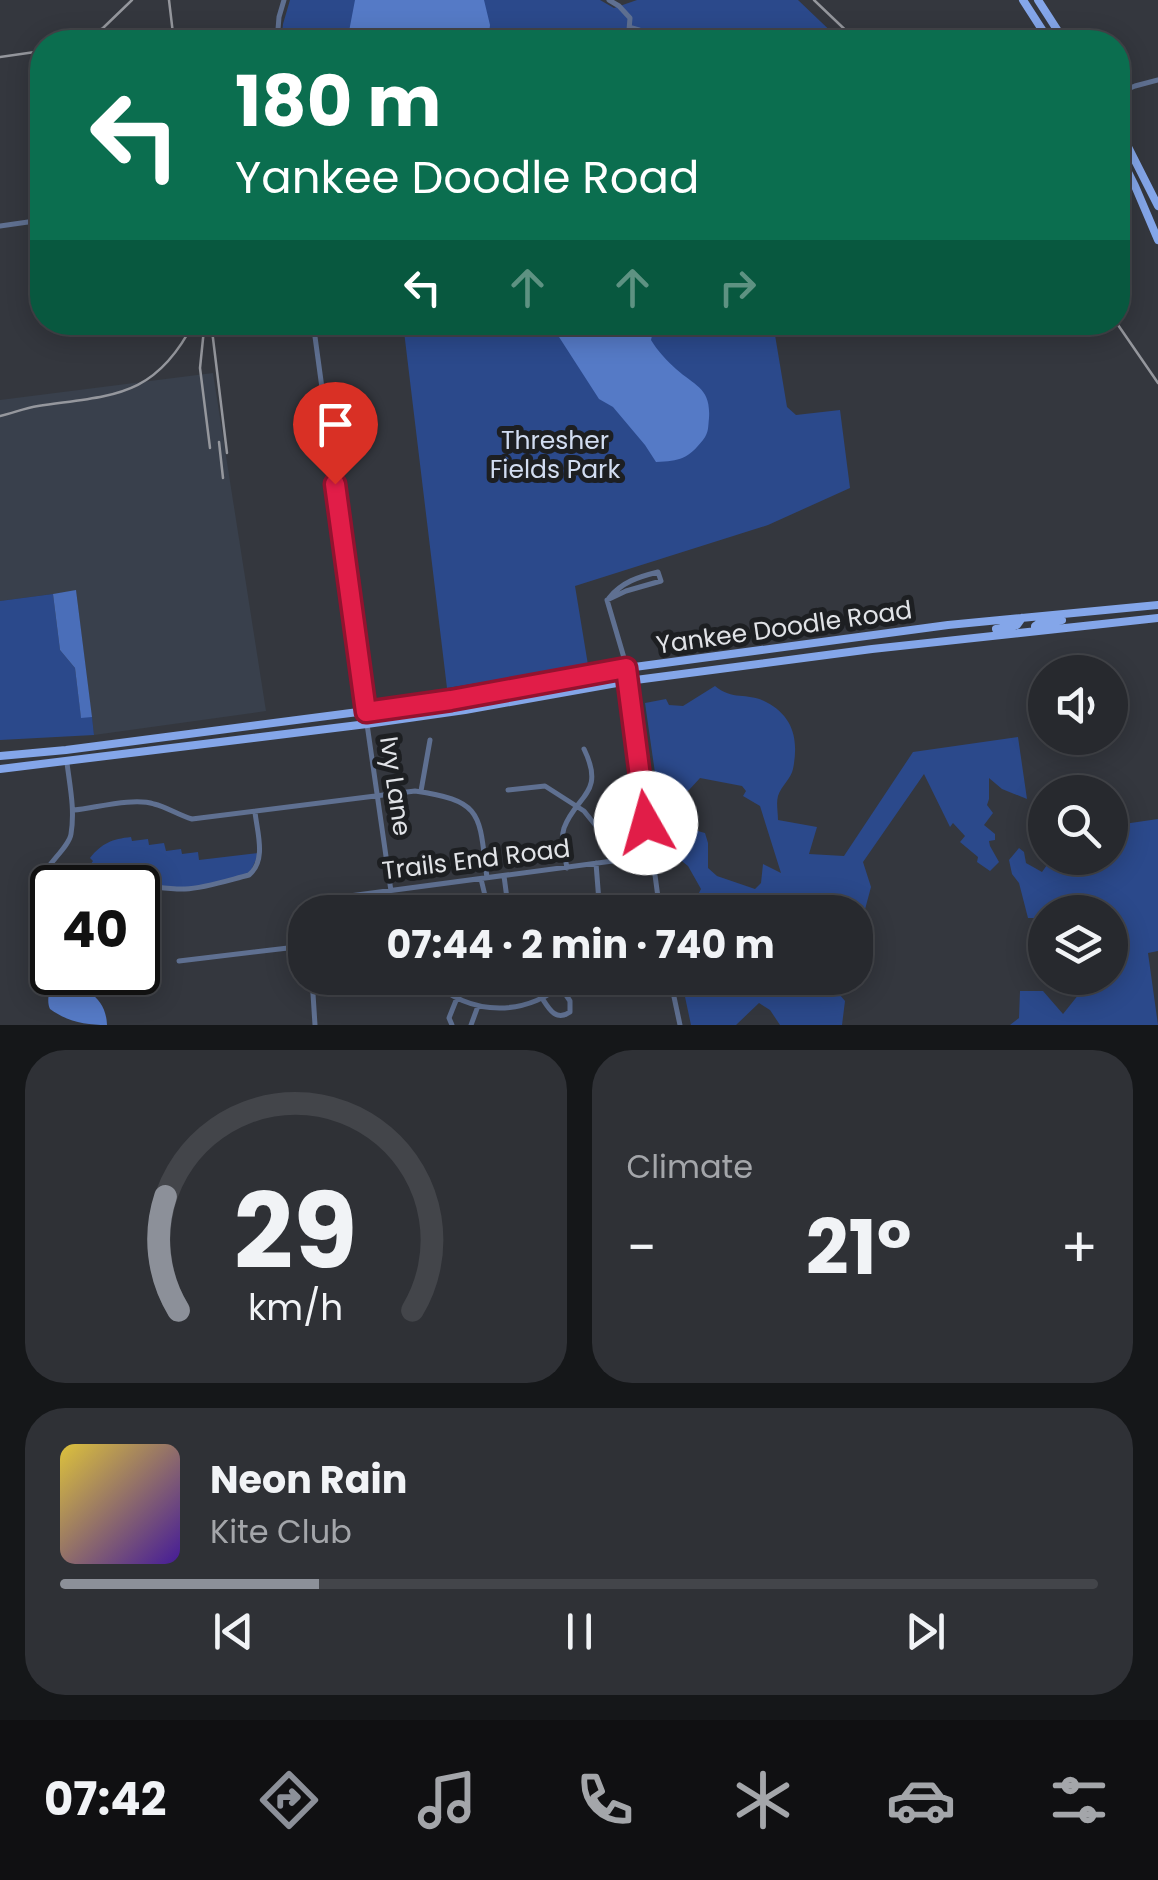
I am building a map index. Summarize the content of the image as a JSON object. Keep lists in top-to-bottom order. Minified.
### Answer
{"streets":{"main road":["Yankee Doodle Road"],"street":["Ivy Lane","Trails End Road"]},"crossings":[["Yankee Doodle Road","Ivy Lane"],["Ivy Lane","Trails End Road"]],"parks":["Thresher Fields Park"],"page":{"turn":["180 m","Yankee Doodle Road"],"limit":"40","trip":"07:44 · 2 min · 740 m","tile":"Climate","heat":["−","21°","+"],"song":["Neon Rain","Kite Club"],"tabs":"07:42","gauge":["29","km/h"]}}
